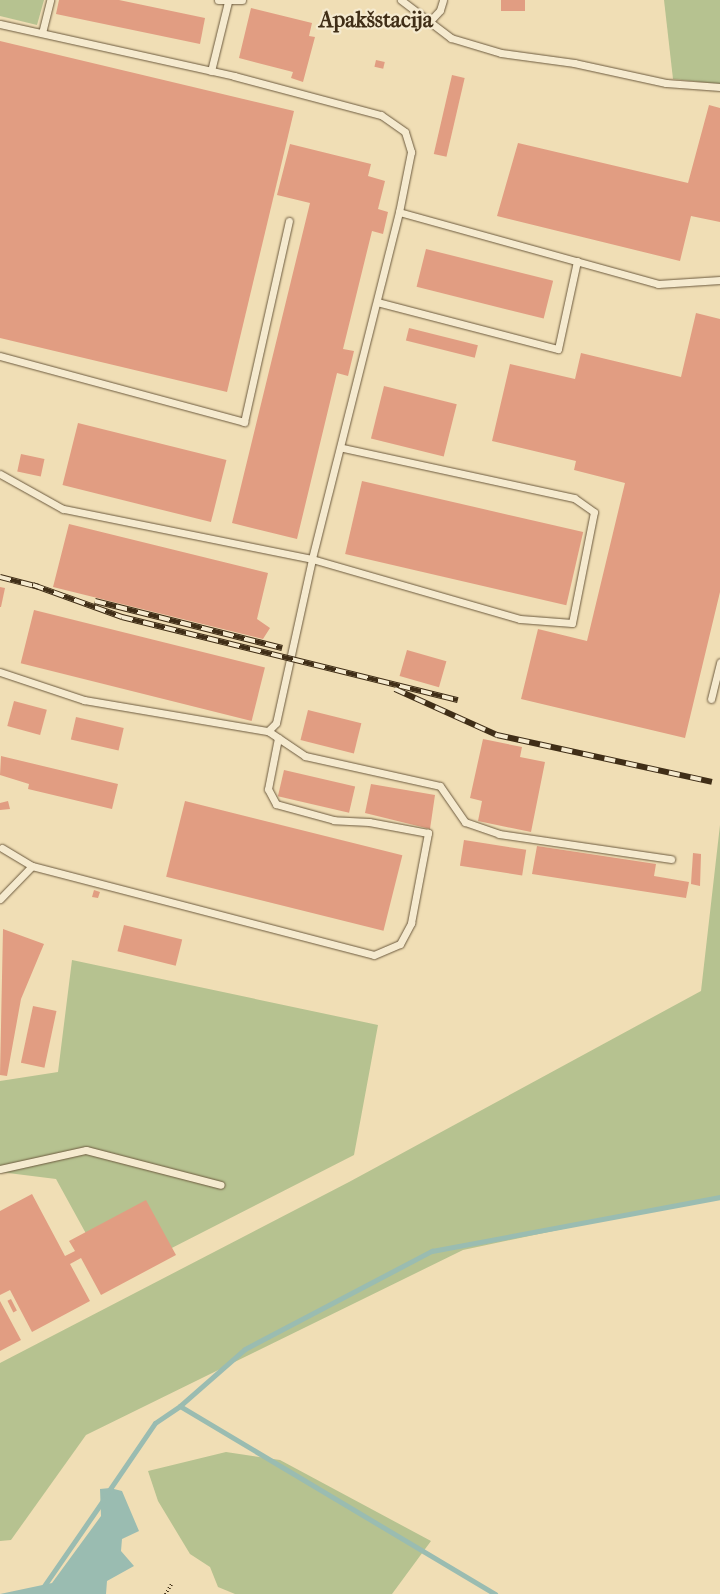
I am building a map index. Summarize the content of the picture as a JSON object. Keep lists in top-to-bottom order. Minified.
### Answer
{"districts":["Apakšstacija"]}
